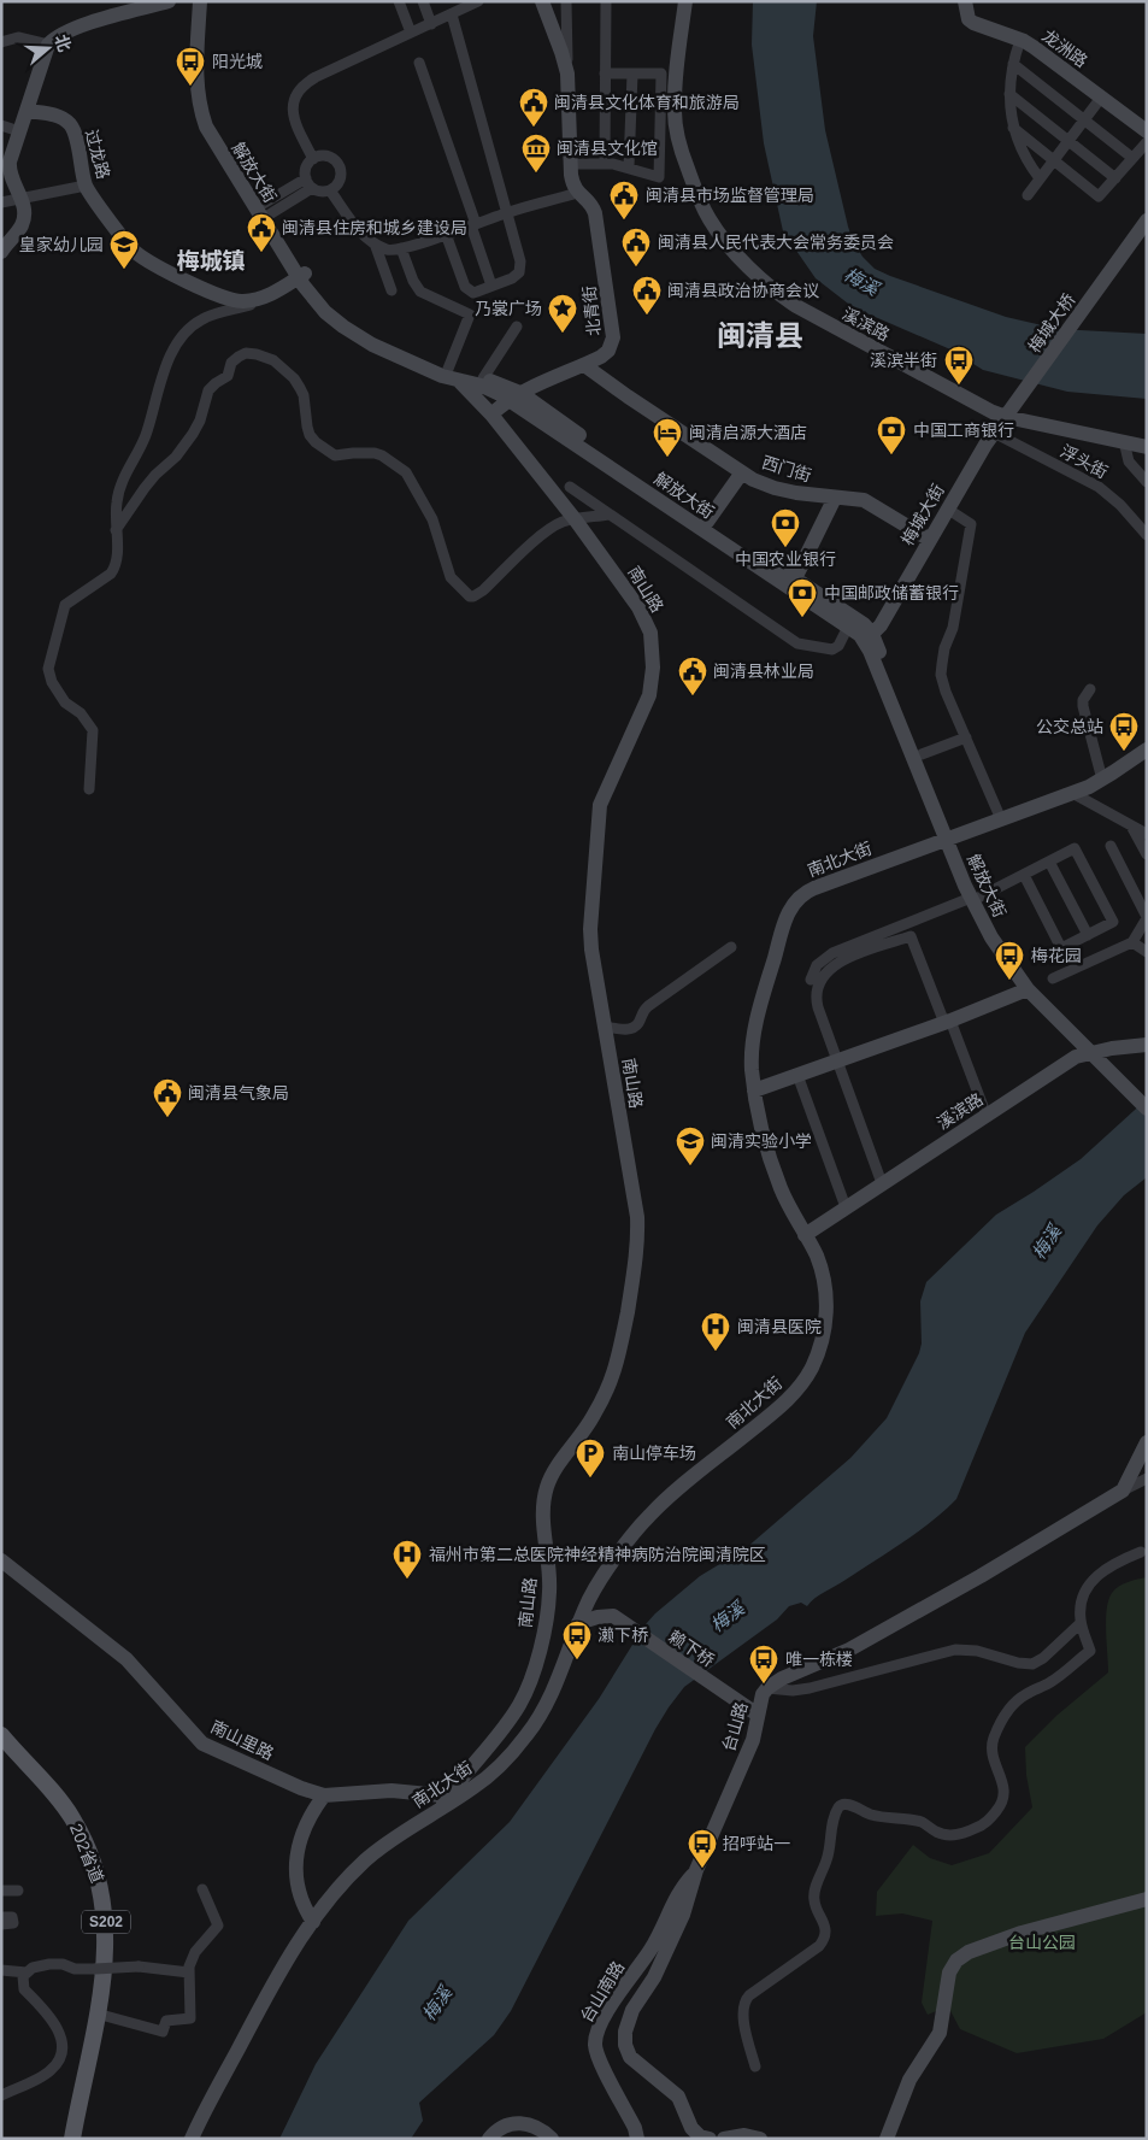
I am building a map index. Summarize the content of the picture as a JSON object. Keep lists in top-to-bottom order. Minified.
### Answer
{"streets":{"main road":["202省道","S202"],"street":["龙洲路","过龙路","解放大街","北青街","梅城大桥","溪滨路","浮头街","西门街","梅城大街","南山路","南北大街","赖下桥","台山路","南山里路","台山南路"]},"crossings":[["过龙路","解放大街"],["解放大街","北青街"],["解放大街","溪滨路"],["解放大街","梅城大街"],["解放大街","南山路"],["解放大街","南北大街"],["北青街","西门街"],["北青街","南山路"],["梅城大桥","溪滨路"],["梅城大桥","梅城大街"],["溪滨路","梅城大街"],["溪滨路","南北大街"],["浮头街","梅城大街"],["西门街","梅城大街"],["南山路","南北大街"],["南山路","南山里路"],["南北大街","南山里路"],["赖下桥","台山路"],["台山路","台山南路"]],"districts":["梅城镇","闽清县"],"water":["梅溪"],"parks":["台山公园"],"places":{"bus stop":["阳光城","溪滨半街","公交总站","梅花园","濑下桥","唯一栋楼","招呼站一"],"public building":["闽清县文化体育和旅游局","闽清县市场监督管理局","闽清县住房和城乡建设局","闽清县人民代表大会常务委员会","闽清县政治协商会议","闽清县林业局","闽清县气象局"],"museum":["闽清县文化馆"],"school or university":["皇家幼儿园","闽清实验小学"],"place":["乃裳广场"],"bank":["中国工商银行","中国农业银行","中国邮政储蓄银行"],"hotel":["闽清启源大酒店"],"hospital":["闽清县医院","福州市第二总医院神经精神病防治院闽清院区"],"parking":["南山停车场"]},"north":"right"}
